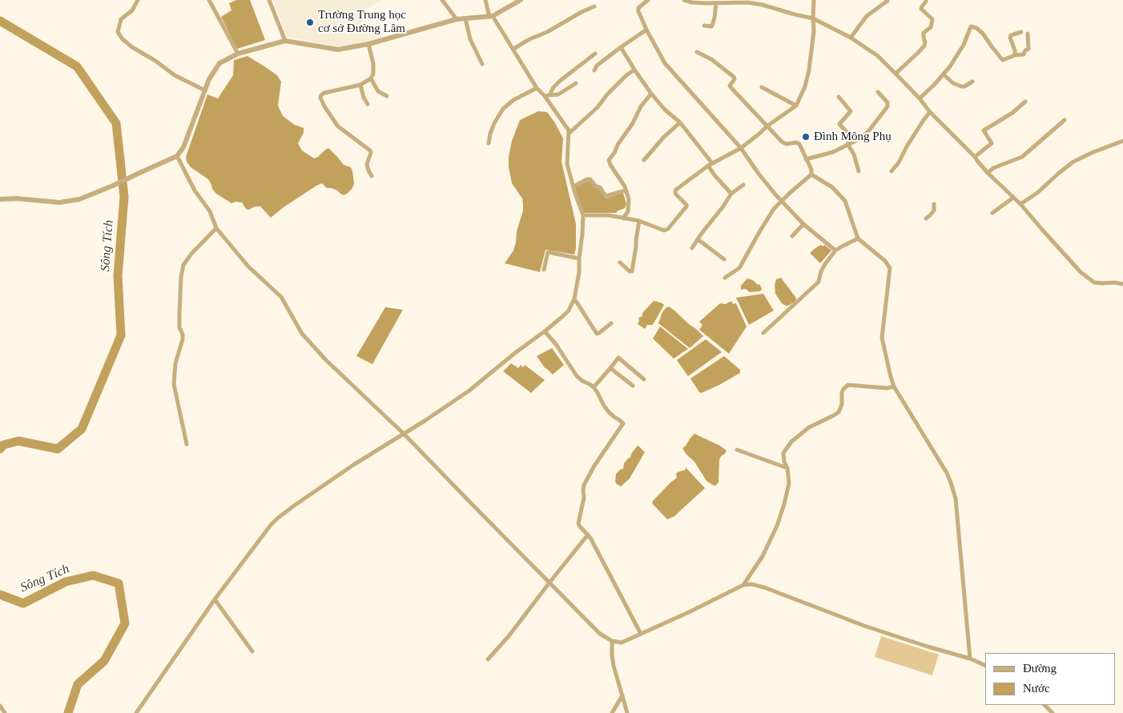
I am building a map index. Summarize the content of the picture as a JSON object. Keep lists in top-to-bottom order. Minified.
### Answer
{"water":["Sông Tích"],"places":["Trường Trung học cơ sở Đường Lâm","Đình Mông Phụ"],"legend":["Đường","Nước"]}
